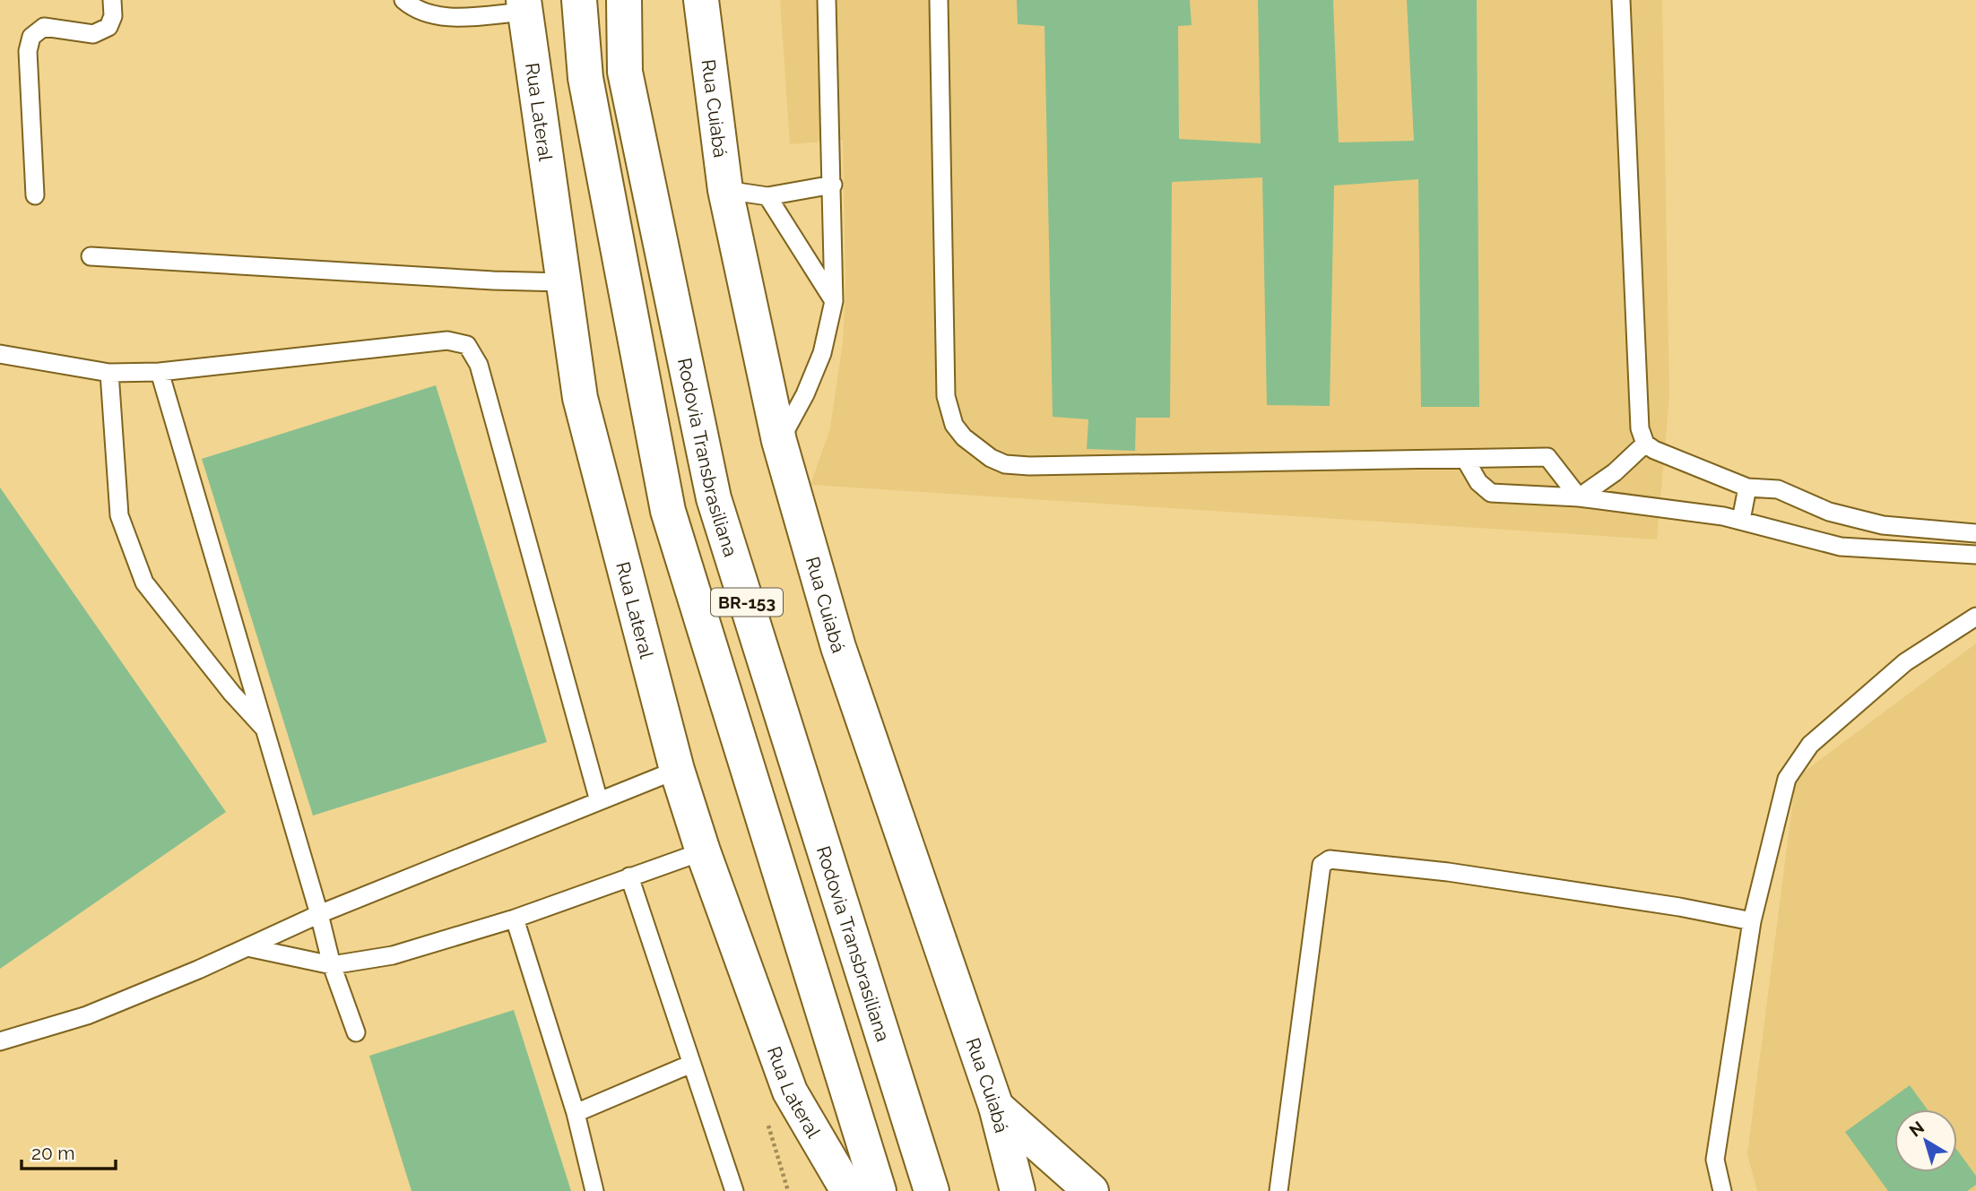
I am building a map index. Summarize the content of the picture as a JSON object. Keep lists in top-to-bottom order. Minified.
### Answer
{"streets":{"main road":["Rua Cuiabá","Rua Lateral","Rodovia Transbrasiliana","BR-153"]},"scale_bar":"20 m","north":"top left"}
